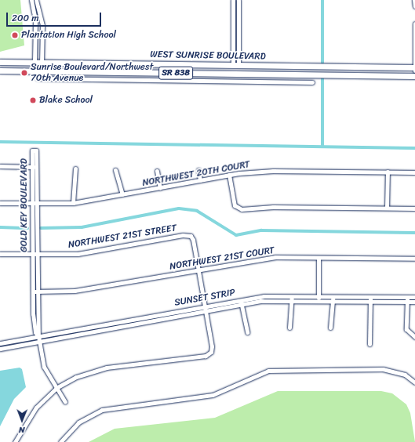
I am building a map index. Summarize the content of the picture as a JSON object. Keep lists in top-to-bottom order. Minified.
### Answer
{"streets":{"highway":["WEST SUNRISE BOULEVARD","SR 838"],"street":["NORTHWEST 20TH COURT","GOLD KEY BOULEVARD","NORTHWEST 21ST STREET","NORTHWEST 21ST COURT","SUNSET STRIP"]},"crossings":[["NORTHWEST 20TH COURT","GOLD KEY BOULEVARD"],["GOLD KEY BOULEVARD","NORTHWEST 21ST STREET"],["GOLD KEY BOULEVARD","NORTHWEST 21ST COURT"],["GOLD KEY BOULEVARD","SUNSET STRIP"],["NORTHWEST 21ST STREET","NORTHWEST 21ST COURT"]],"places":["Plantation High School","Sunrise Boulevard/Northwest 70th Avenue","Blake School"],"scale_bar":"200 m","north":"bottom"}
